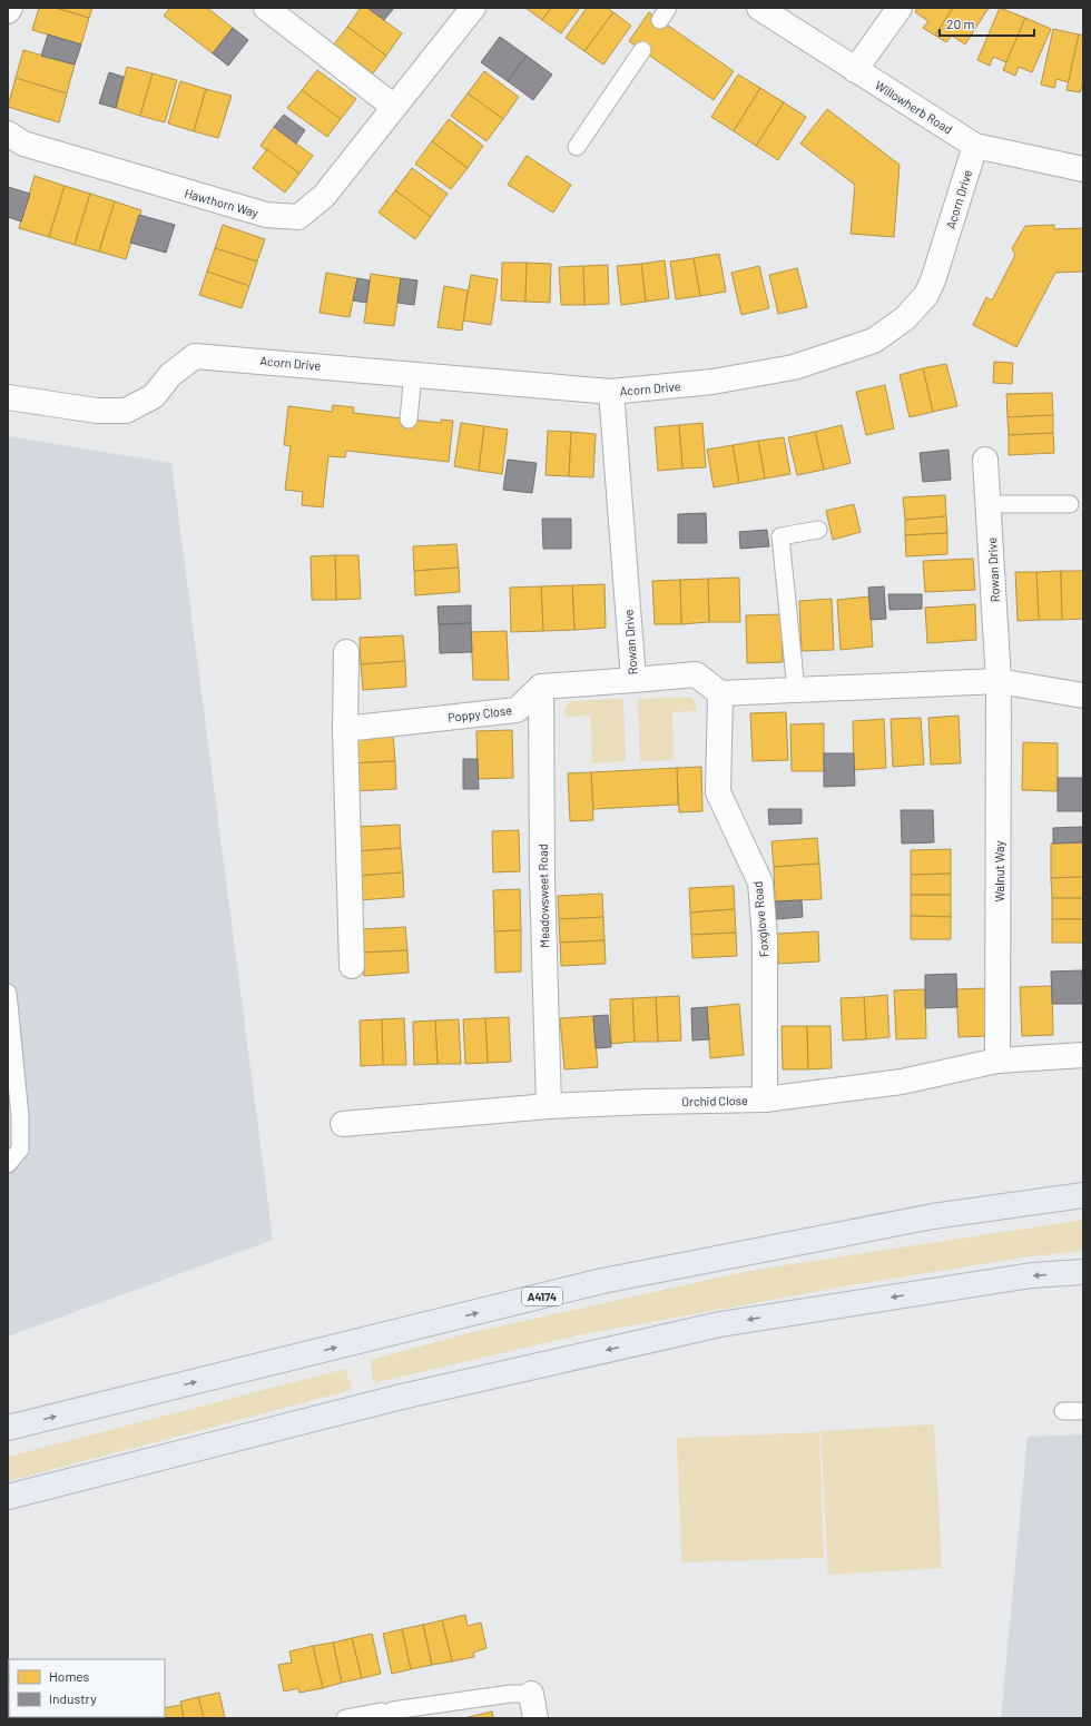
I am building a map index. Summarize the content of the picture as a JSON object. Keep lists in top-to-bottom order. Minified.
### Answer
{"streets":{"highway":["A4174"],"street":["Willowherb Road","Acorn Drive","Hawthorn Way","Rowan Drive","Poppy Close","Walnut Way","Meadowsweet Road","Foxglove Road","Orchid Close"]},"crossings":[["Willowherb Road","Acorn Drive"],["Acorn Drive","Rowan Drive"],["Rowan Drive","Walnut Way"],["Rowan Drive","Foxglove Road"],["Poppy Close","Meadowsweet Road"],["Walnut Way","Orchid Close"],["Meadowsweet Road","Orchid Close"],["Foxglove Road","Orchid Close"]],"legend":["Homes","Industry"],"scale_bar":"20 m"}
